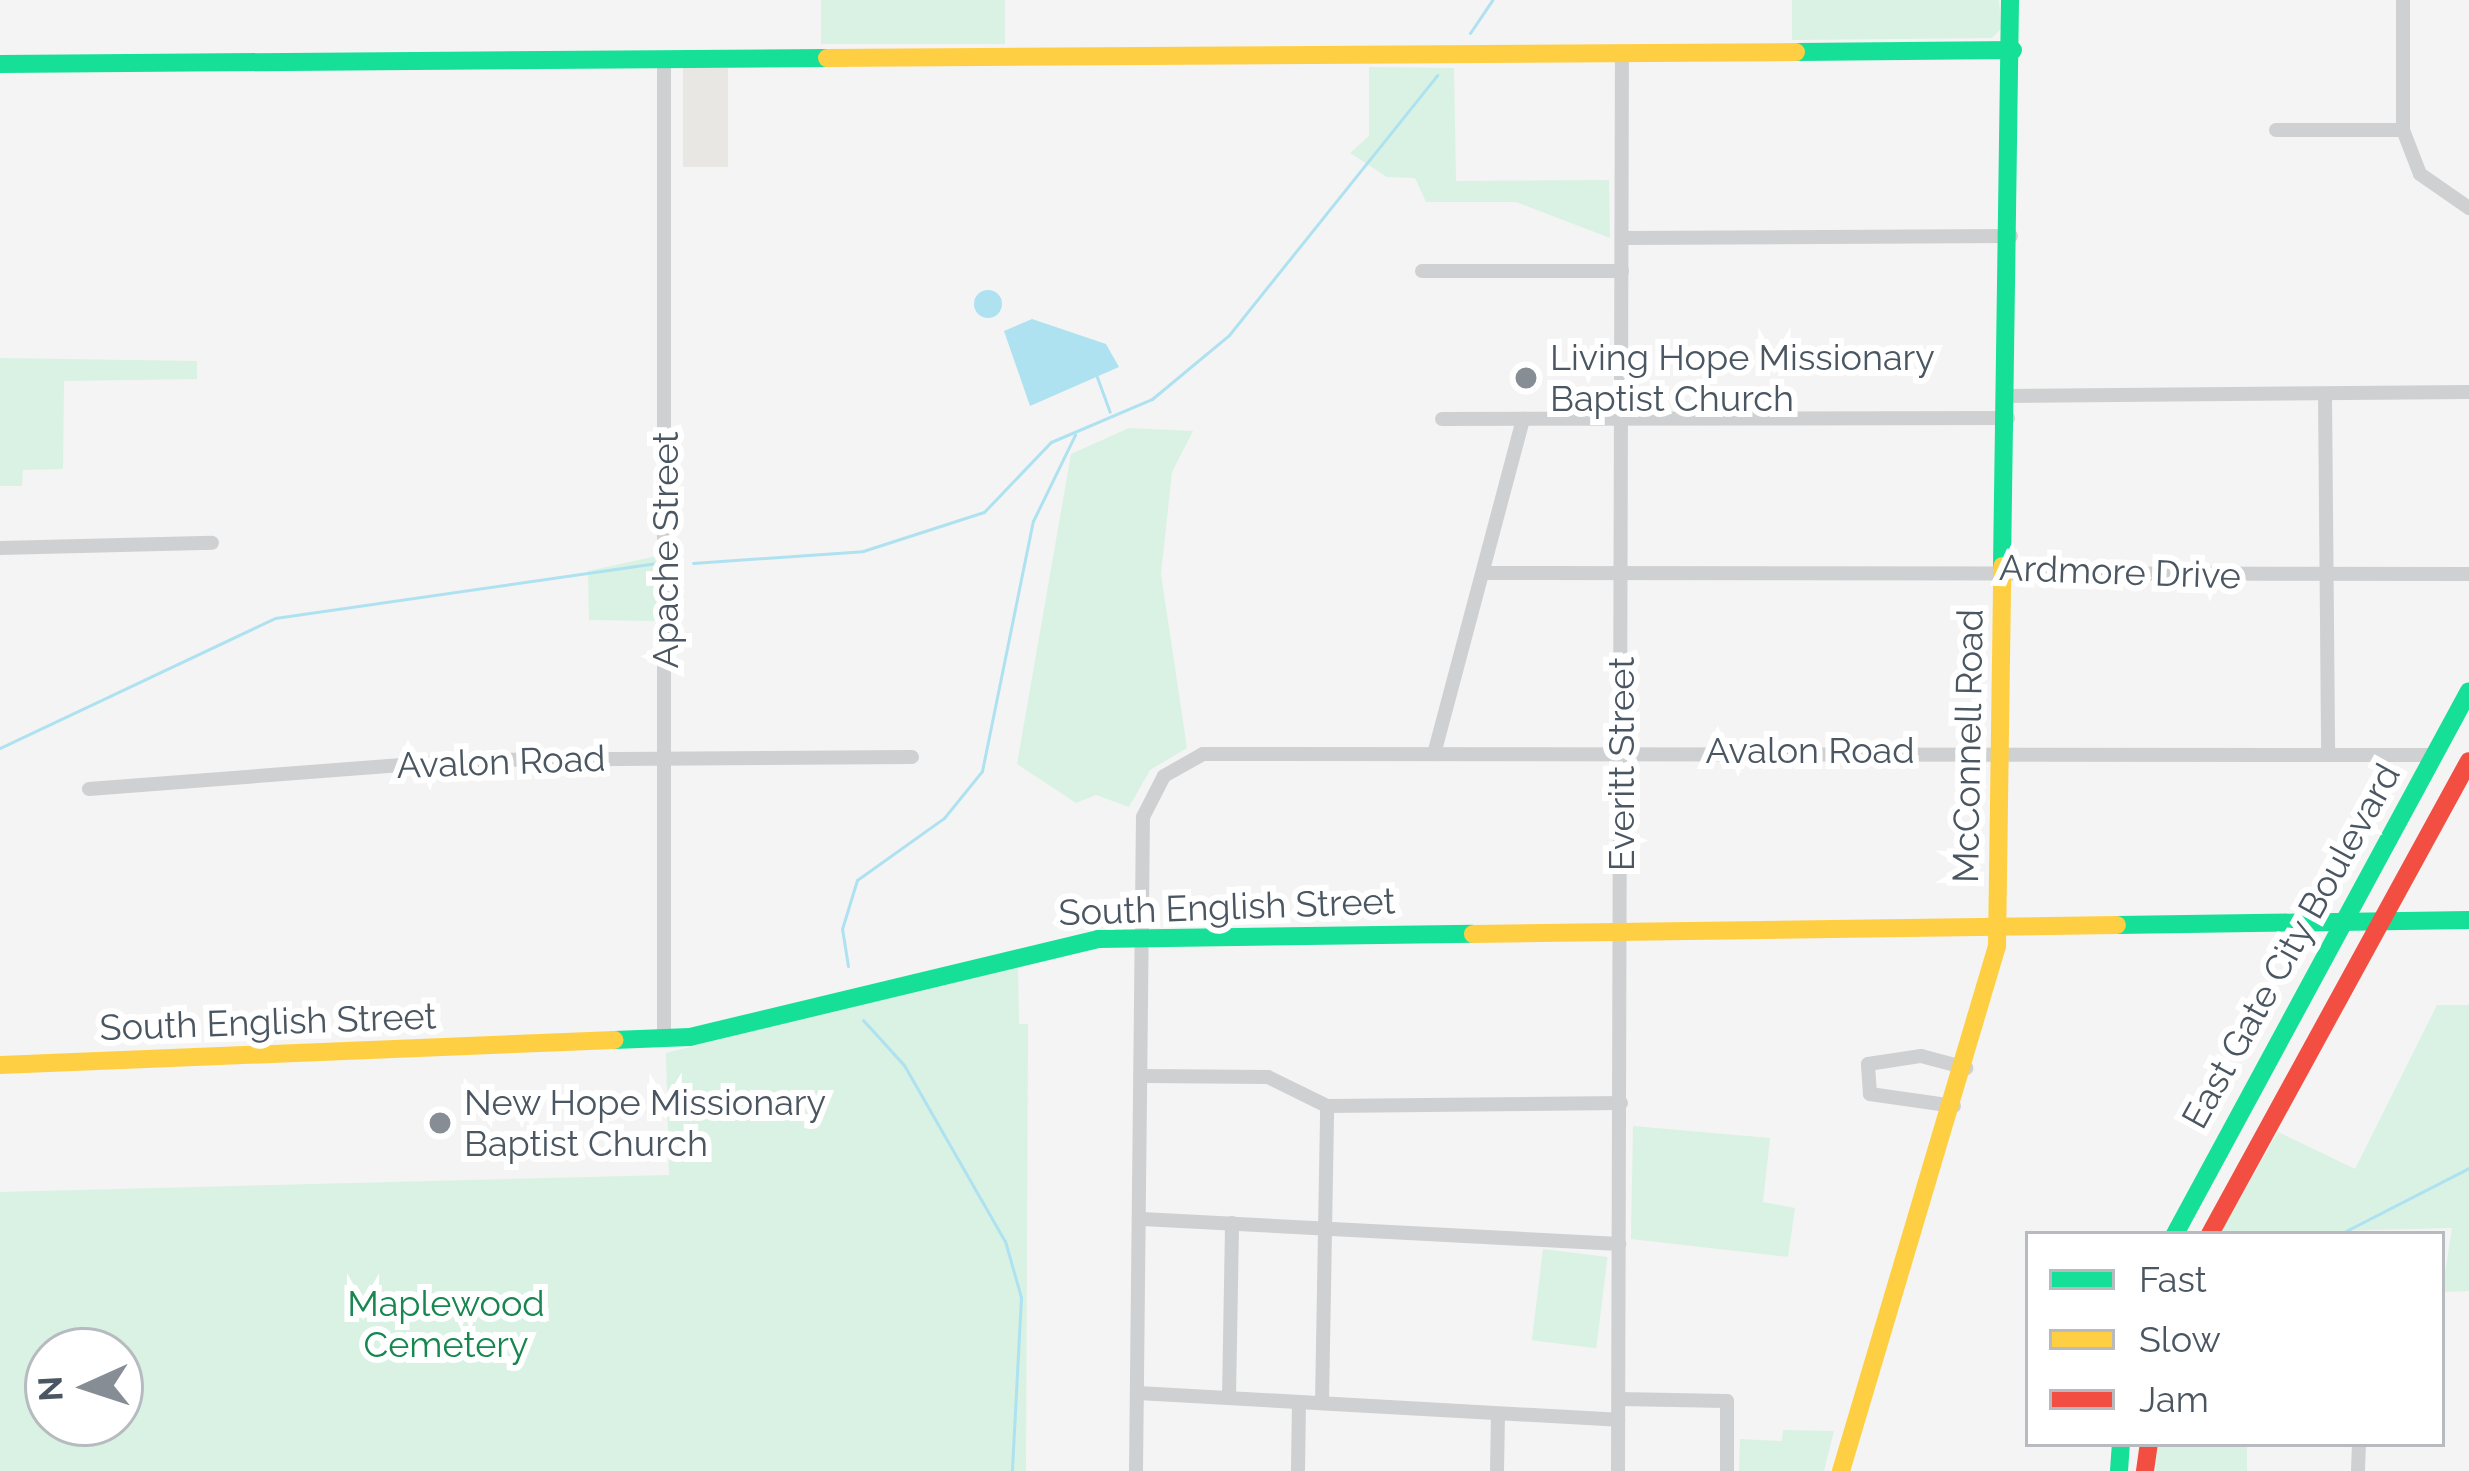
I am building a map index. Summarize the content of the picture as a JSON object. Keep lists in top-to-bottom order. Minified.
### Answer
{"streets":{"street":["Apache Street","Ardmore Drive","McConnell Road","Avalon Road","Everitt Street","South English Street","East Gate City Boulevard"]},"crossings":[["Apache Street","Avalon Road"],["Apache Street","South English Street"],["Ardmore Drive","McConnell Road"],["Ardmore Drive","Everitt Street"],["McConnell Road","Avalon Road"],["McConnell Road","South English Street"],["Avalon Road","Everitt Street"],["Avalon Road","South English Street"],["Avalon Road","East Gate City Boulevard"],["Everitt Street","South English Street"],["South English Street","East Gate City Boulevard"]],"parks":["Maplewood Cemetery"],"places":["Living Hope Missionary Baptist Church","New Hope Missionary Baptist Church"],"legend":["Fast","Slow","Jam"],"north":"left"}
